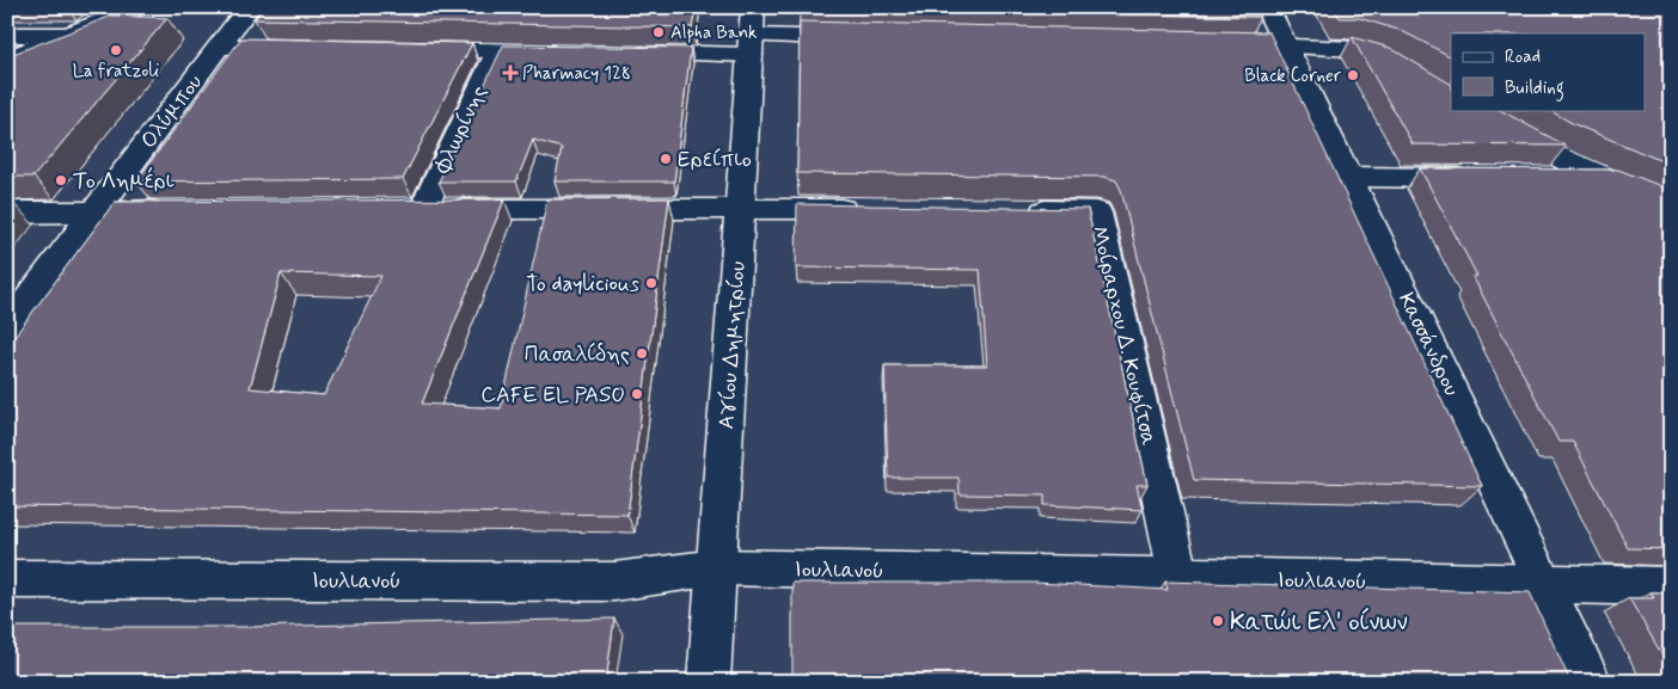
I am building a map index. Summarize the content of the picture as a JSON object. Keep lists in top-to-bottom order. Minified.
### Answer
{"streets":{"street":["Ολύμπου","Φλωρίνης","Μοίραρχου Δ. Κουφίτσα","Κασσάνδρου","Αγίου Δημητρίου","Ιουλιανού"]},"crossings":[["Φλωρίνης","Αγίου Δημητρίου"],["Μοίραρχου Δ. Κουφίτσα","Ιουλιανού"],["Κασσάνδρου","Ιουλιανού"],["Αγίου Δημητρίου","Ιουλιανού"]],"places":{"other":["Alpha Bank","La fratzoli","Black Corner","Ερείπιο","Το Λημέρι","To daylicious","Πασαλίδης","CAFE EL PASO","Κατώι Ελ' οίνων"],"health":["Pharmacy 128"]},"legend":["Road","Building"]}
